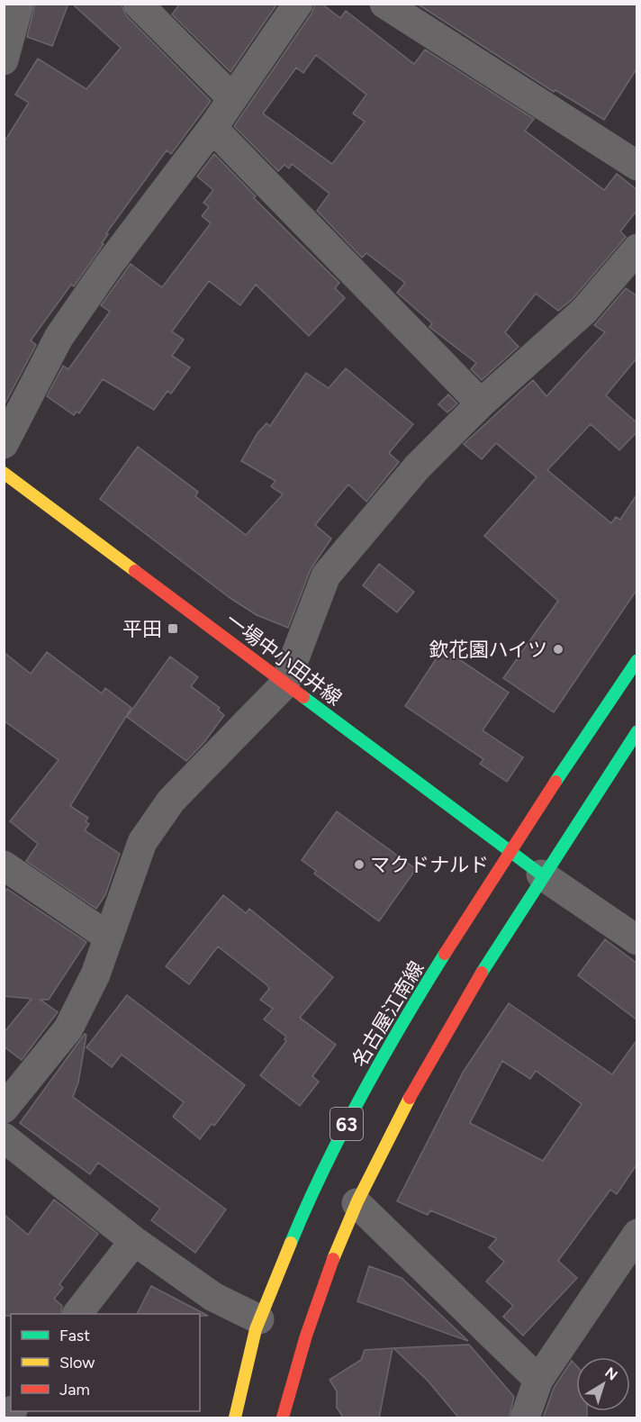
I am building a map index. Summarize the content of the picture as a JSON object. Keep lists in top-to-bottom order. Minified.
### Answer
{"streets":{"main road":["一場中小田井線","名古屋江南線","63"]},"crossings":[["一場中小田井線","名古屋江南線"],["一場中小田井線","63"]],"places":{"transit":["平田"],"other":["欽花園ハイツ","マクドナルド"]},"legend":["Fast","Slow","Jam"],"north":"top right"}
